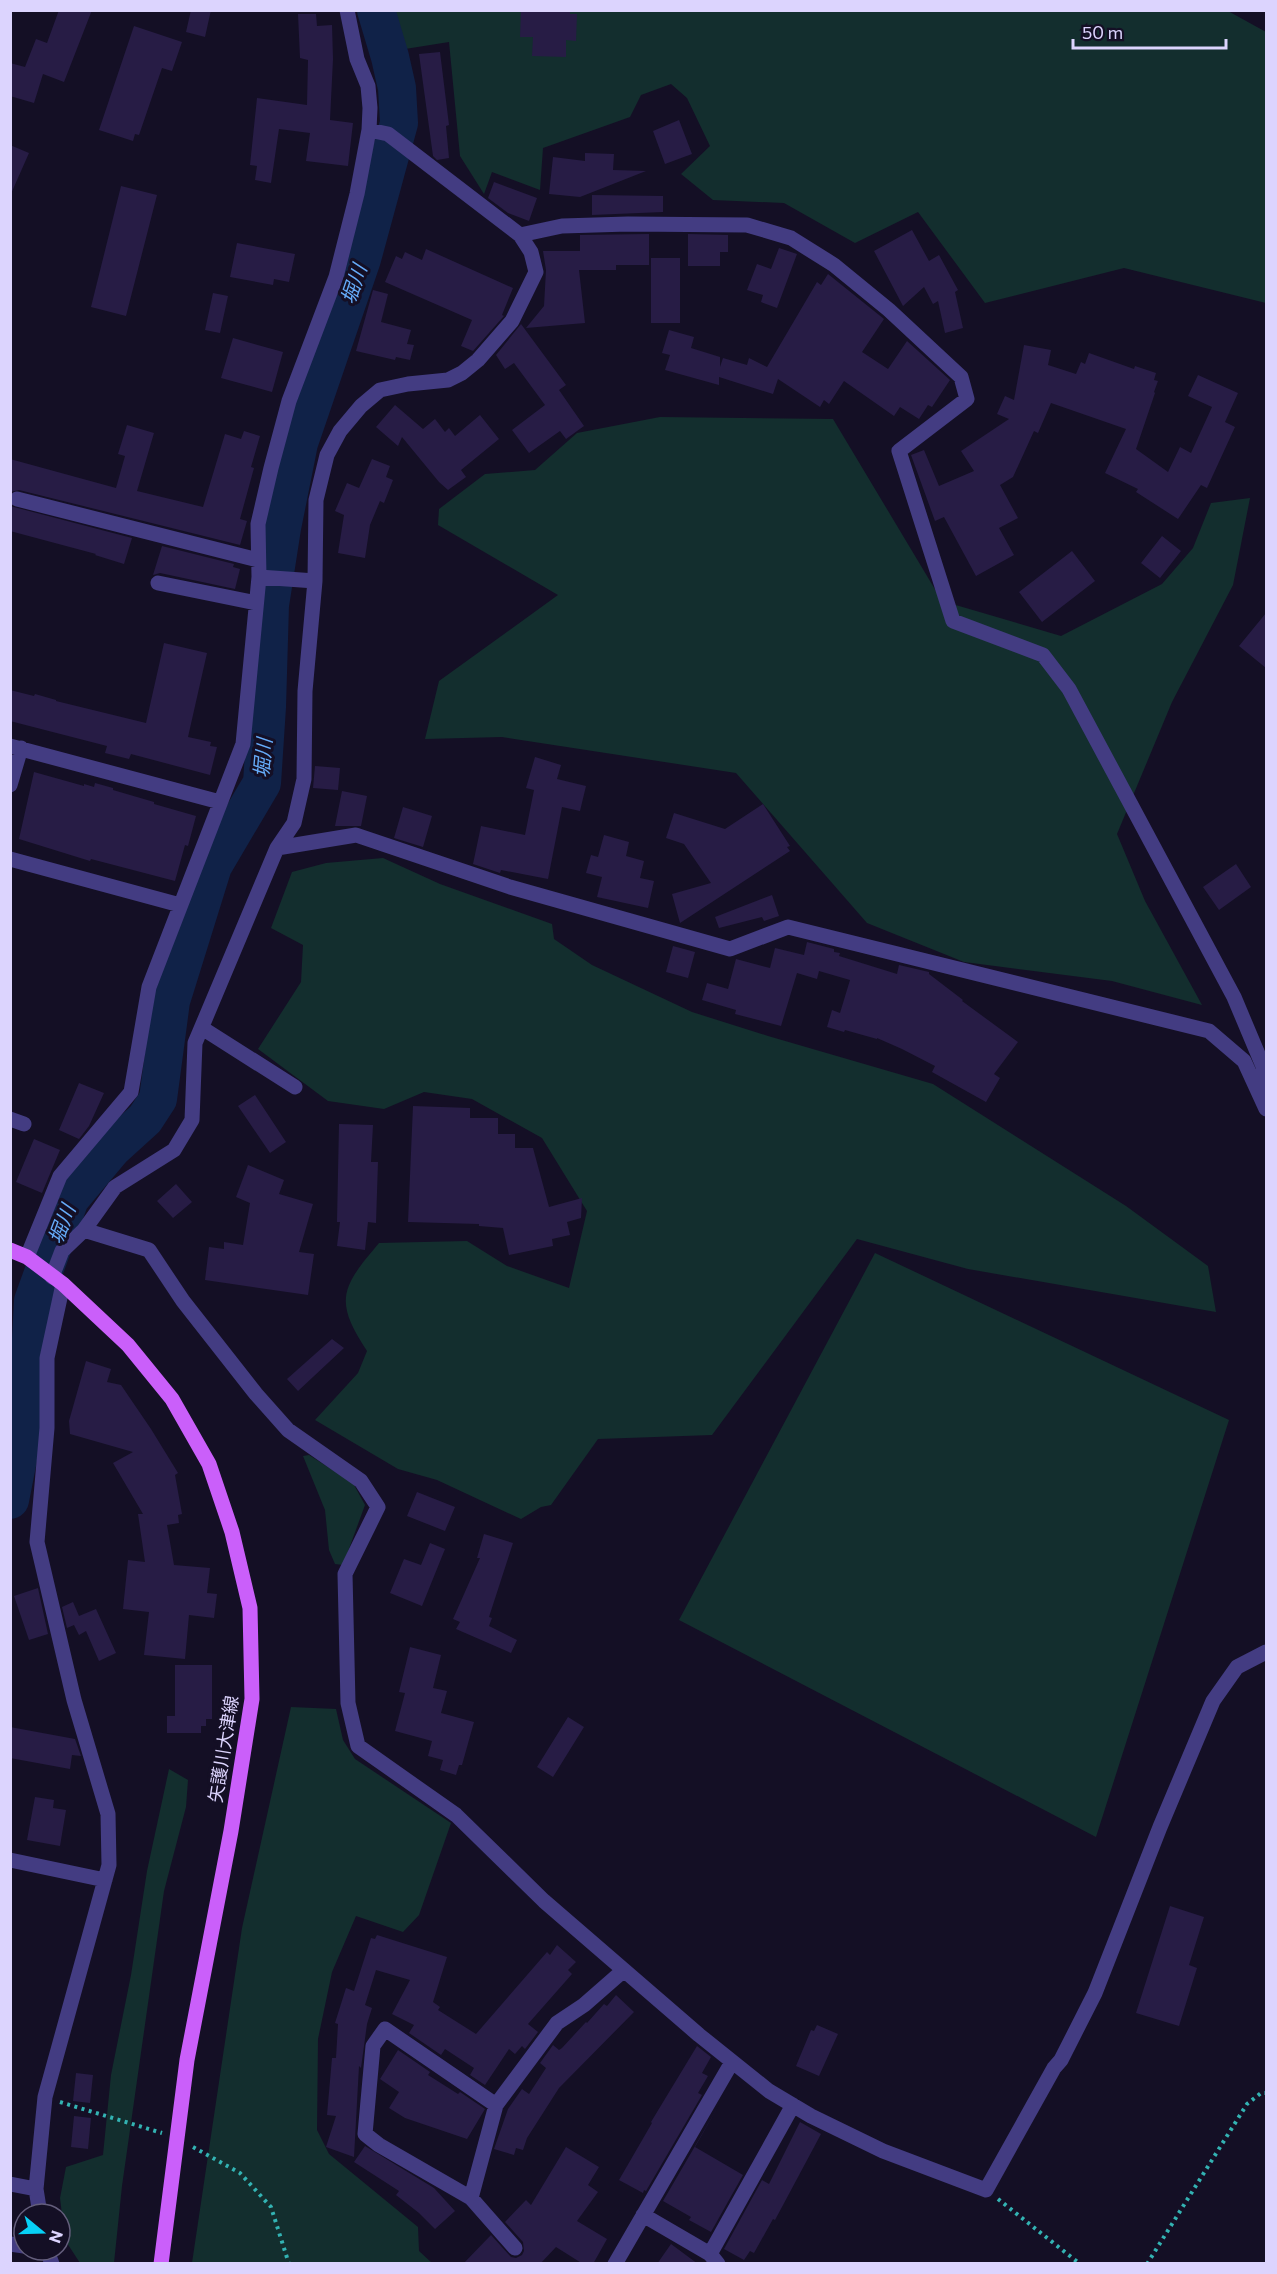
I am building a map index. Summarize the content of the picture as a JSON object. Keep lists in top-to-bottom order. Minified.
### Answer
{"streets":{"main road":["矢護川大津線"]},"water":["堀川"],"scale_bar":"50 m","north":"right"}
